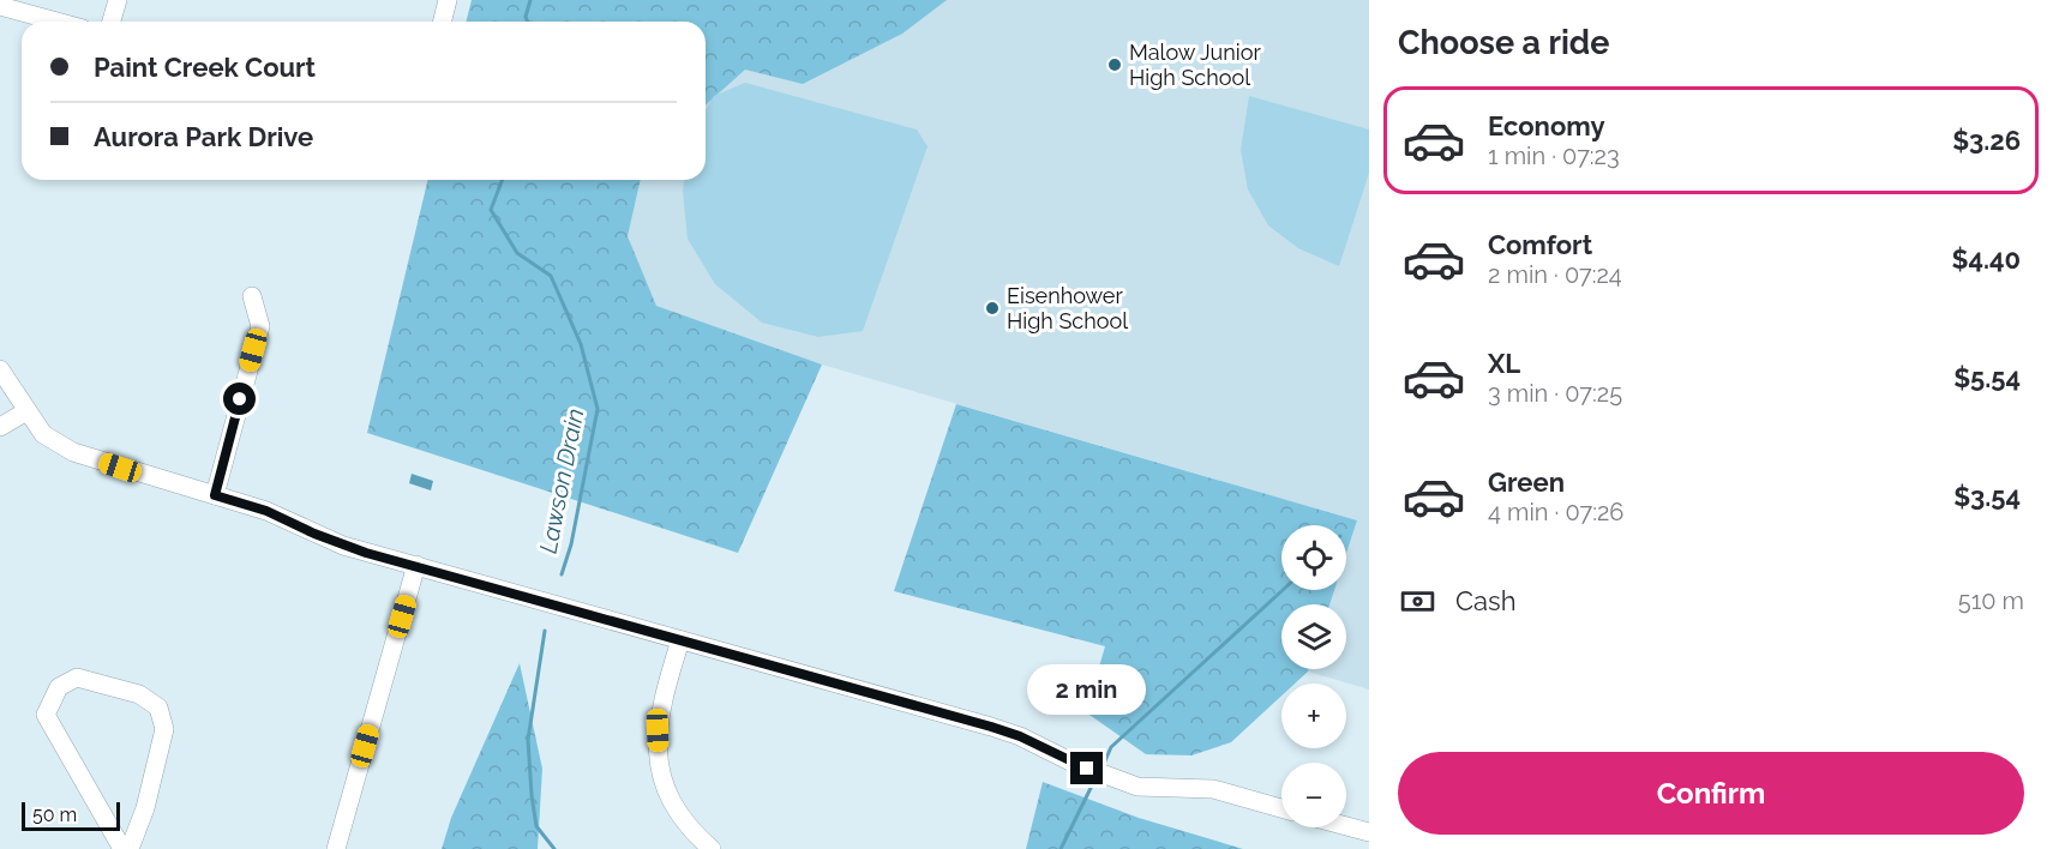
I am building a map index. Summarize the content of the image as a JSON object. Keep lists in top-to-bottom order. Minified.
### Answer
{"water":["Lawson Drain"],"places":["Malow Junior High School","Eisenhower High School"],"scale_bar":"50 m","page":{"heading":"Choose a ride","banner":["Paint Creek Court","Aurora Park Drive"],"list":[{"name":"Economy","note":"1 min · 07:23","value":"$3.26"},{"name":"Comfort","note":"2 min · 07:24","value":"$4.40"},{"name":"XL","note":"3 min · 07:25","value":"$5.54"},{"name":"Green","note":"4 min · 07:26","value":"$3.54"}],"map_buttons":["+","−"],"pay":["Cash","510 m"],"bubble":"2 min","buttons":"Confirm","scale":"50 m"}}
